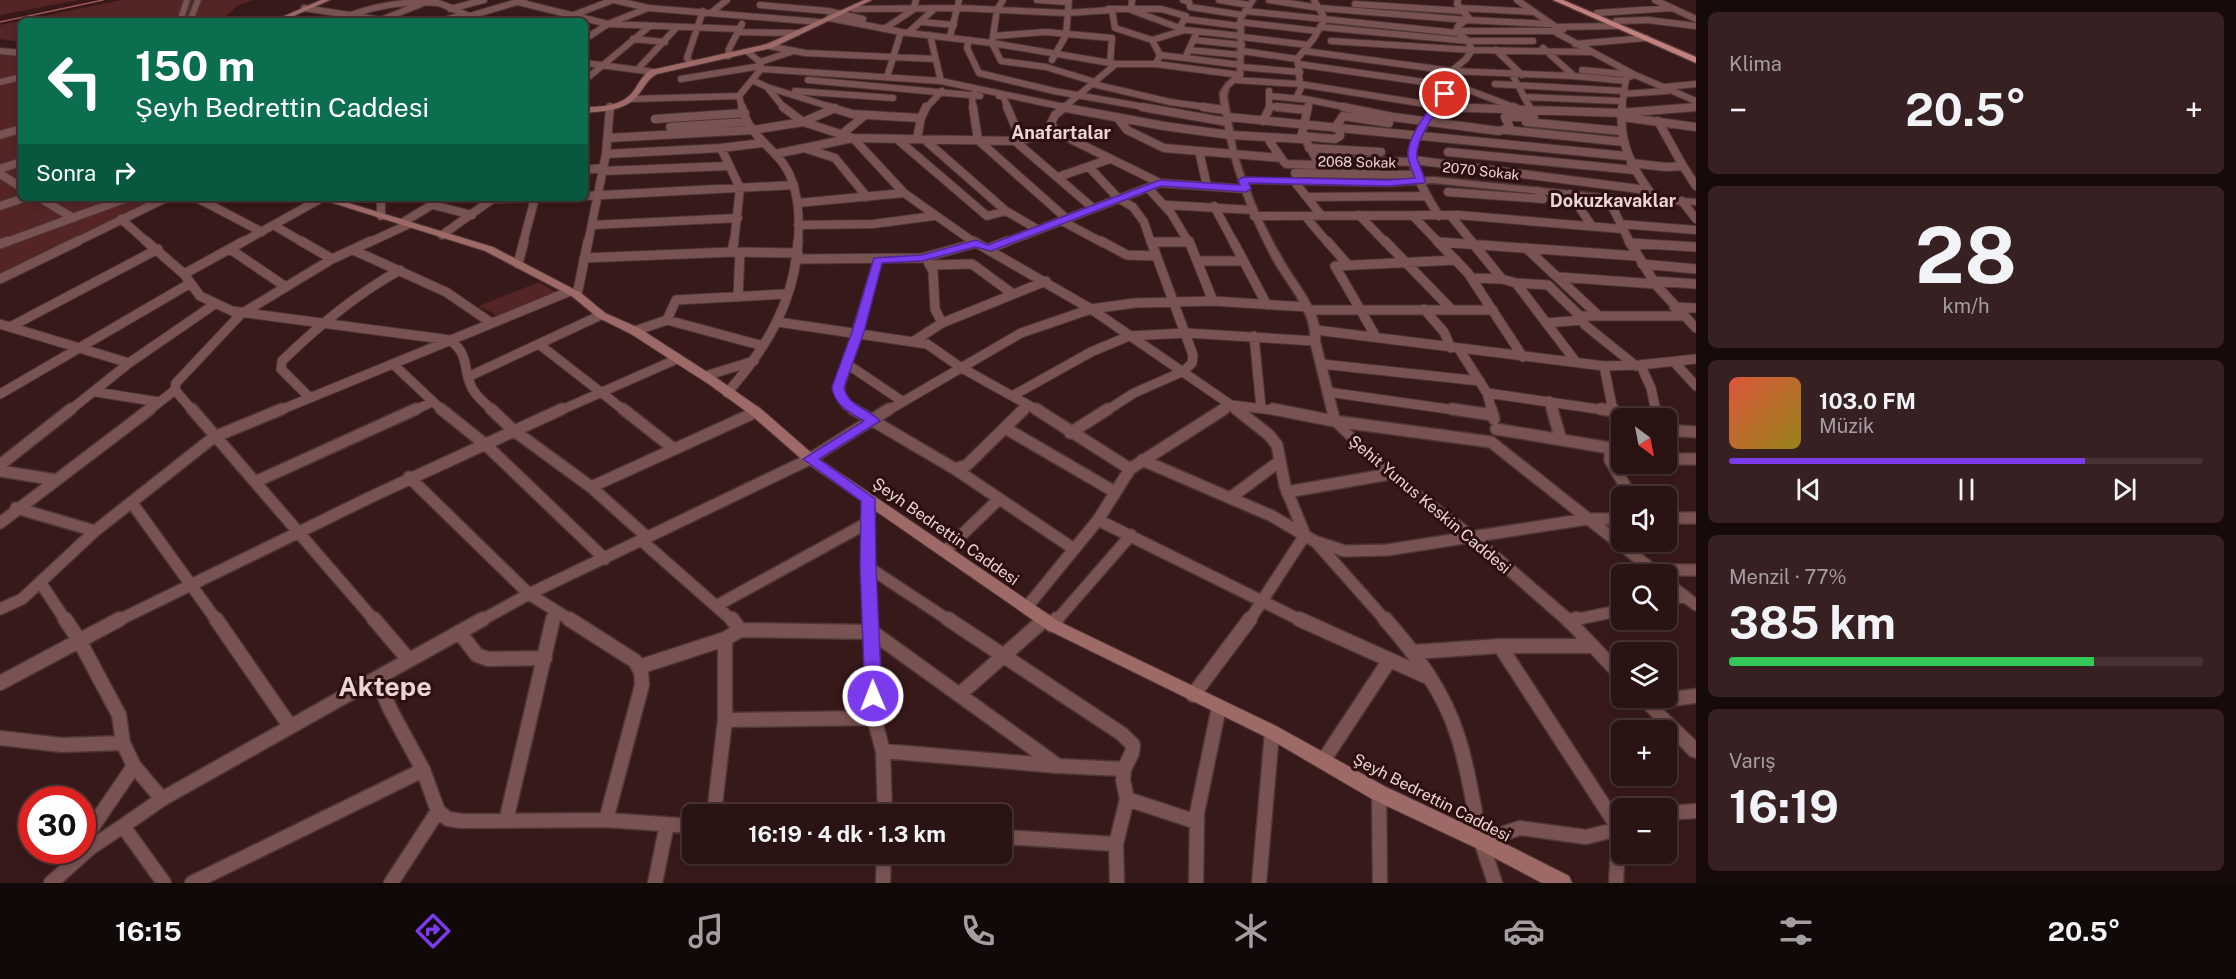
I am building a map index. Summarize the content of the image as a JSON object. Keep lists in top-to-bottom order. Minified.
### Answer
{"streets":{"main road":["Şeyh Bedrettin Caddesi"],"street":["2070 Sokak","Şehit Yunus Keskin Caddesi"]},"crossings":[["2070 Sokak","Şehit Yunus Keskin Caddesi"]],"districts":["Anafartalar","Dokuzkavaklar","Aktepe"],"north":"bottom right","page":{"tile":["Klima",["28","km/h"],["Menzil · 77%","385 km"],["Varış","16:19"]],"turn":["150 m","Şeyh Bedrettin Caddesi"],"heat":["−","20.5°","+"],"then":"Sonra","song":["103.0 FM","Müzik"],"map_buttons":["+","−"],"limit":"30","trip":"16:19 · 4 dk · 1.3 km","tabs":["16:15","20.5°"]}}
